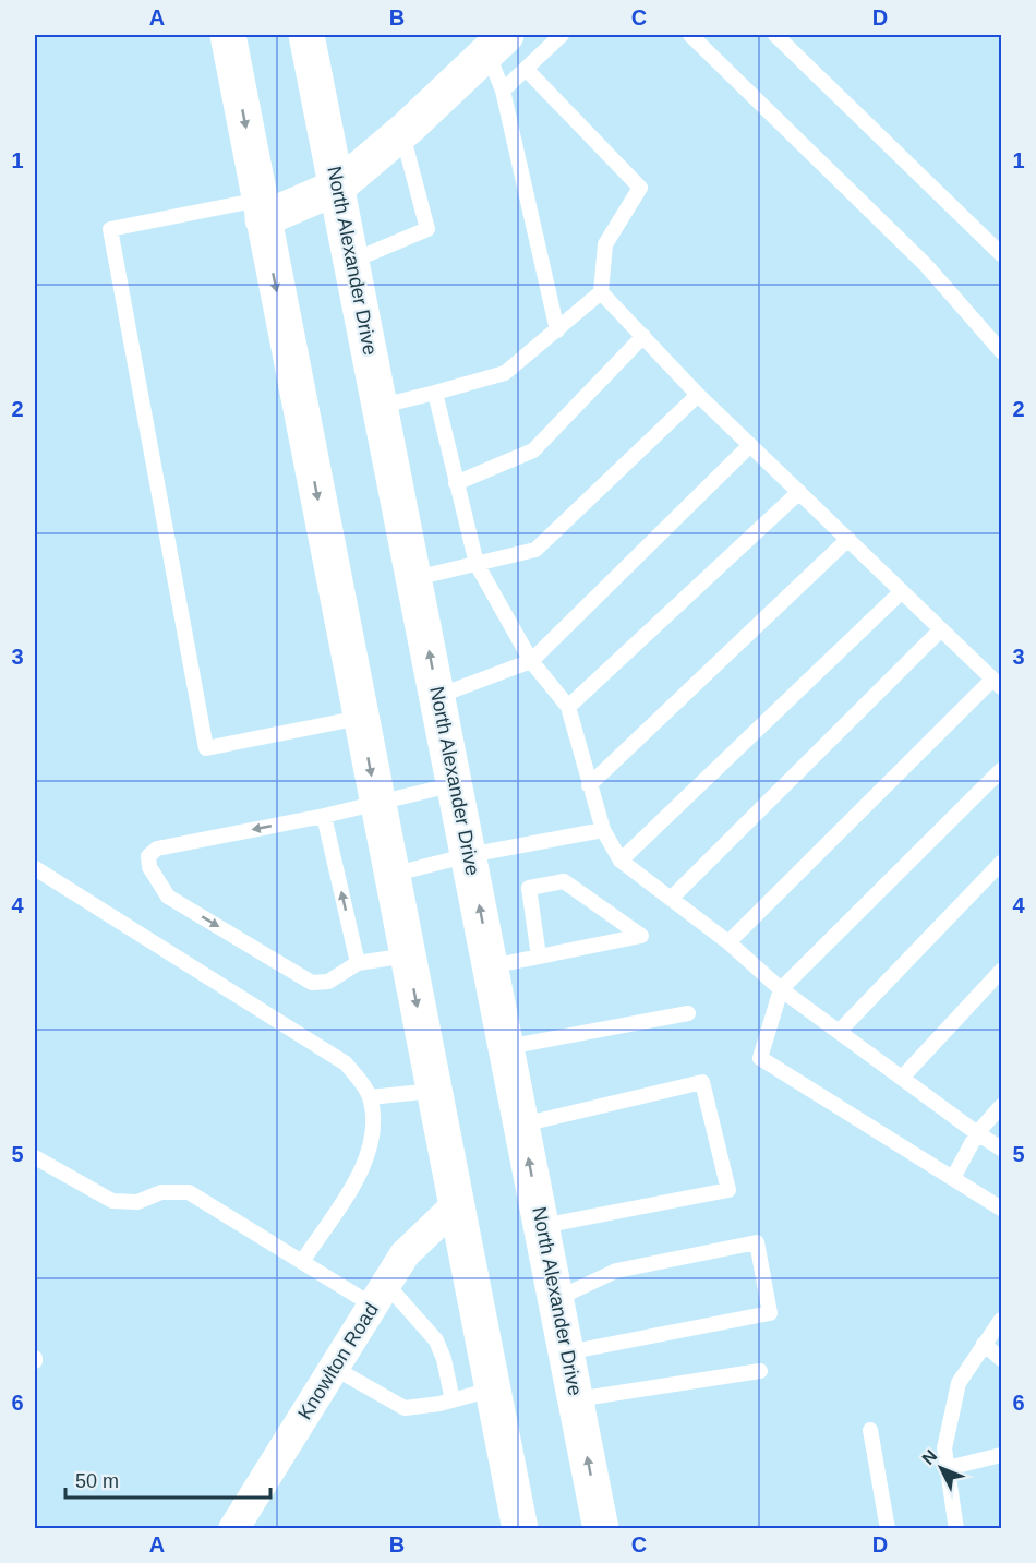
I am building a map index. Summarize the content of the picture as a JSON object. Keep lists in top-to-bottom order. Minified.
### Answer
{"streets":{"main road":["North Alexander Drive"],"street":["Knowlton Road"]},"scale_bar":"50 m","north":"top left","grid":{"columns":["A","B","C","D"],"rows":["1","2","3","4","5","6"]}}
